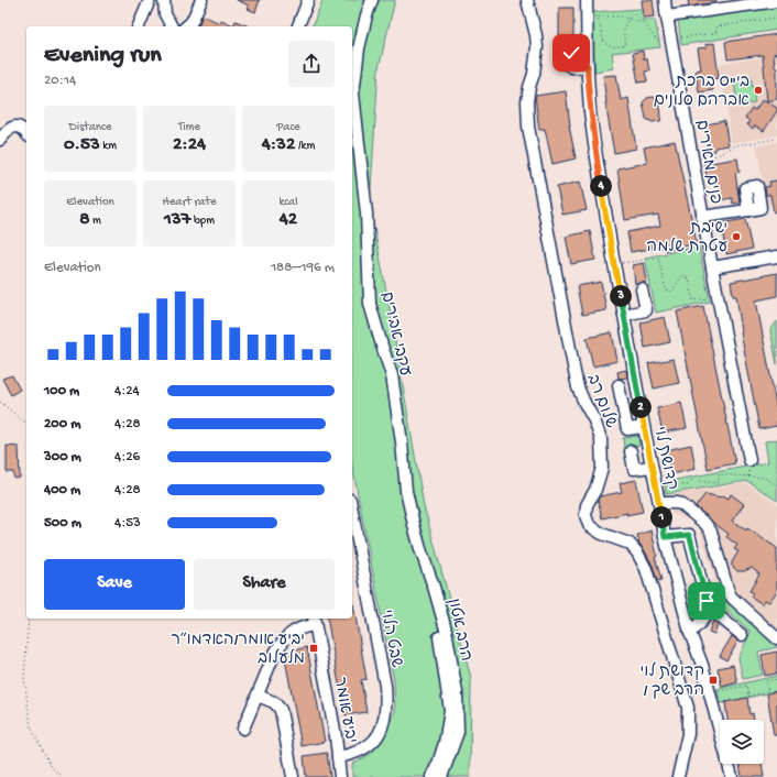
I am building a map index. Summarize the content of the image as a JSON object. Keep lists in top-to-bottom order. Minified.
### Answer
{"streets":{"street":["פנים מאירים","עקבי אבירים","שלום רב","קדושת לוי","הרב אטון","שבט הלוי","יביע אומר"]},"crossings":[["עקבי אבירים","הרב אטון"],["שבט הלוי","יביע אומר"]],"places":{"other":["בי\"ס ברכת אברהם סלונים","ישיבת עטרת שלמה"],"transit":["יביע אומר/האדמו״ר מלעלוב","קדושת לוי / הרב שך"]},"page":{"heading":["Evening run","20:14"],"stats":[["Distance","0.53 km"],["Time","2:24"],["Pace","4:32 /km"],["Elevation","8 m"],["Heart rate","137 bpm"],["kcal","42"]],"pins":["4","3","2","1"],"chart":["Elevation","188–196 m"],"list":[{"name":"100 m","note":"4:24"},{"name":"200 m","note":"4:28"},{"name":"300 m","note":"4:26"},{"name":"400 m","note":"4:28"},{"name":"500 m","note":"4:53"}],"buttons":["Save","Share"]}}
